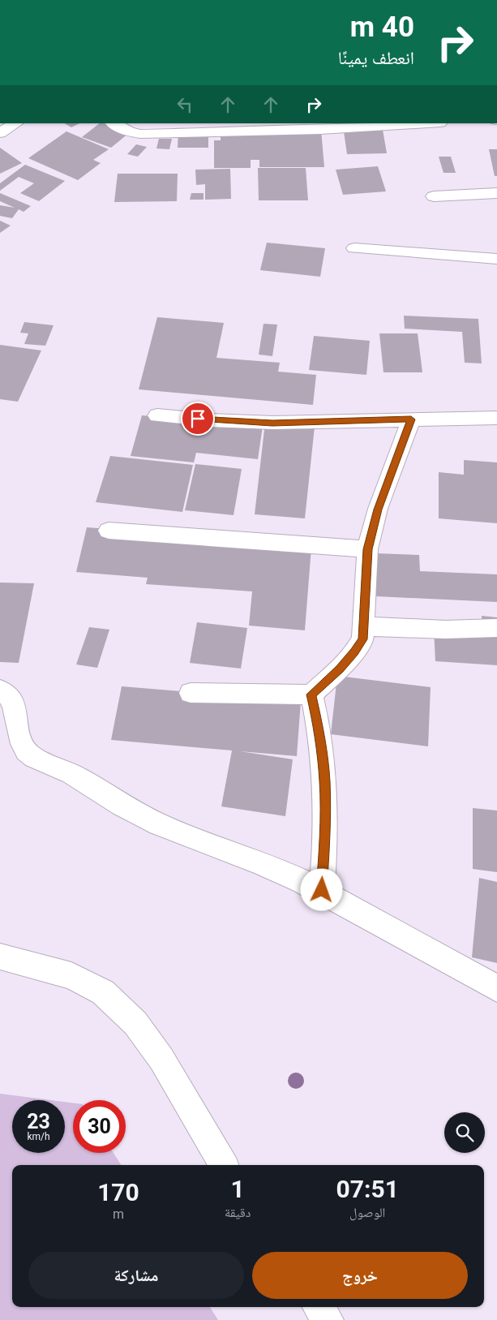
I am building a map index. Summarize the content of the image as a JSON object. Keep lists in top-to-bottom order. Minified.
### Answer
{"page":{"turn":["40 m","انعطف يمينًا"],"speed":"23 km/h","limit":"30","eta":["07:51","الوصول","1","دقيقة","170","m"],"buttons":["خروج","مشاركة"]}}
